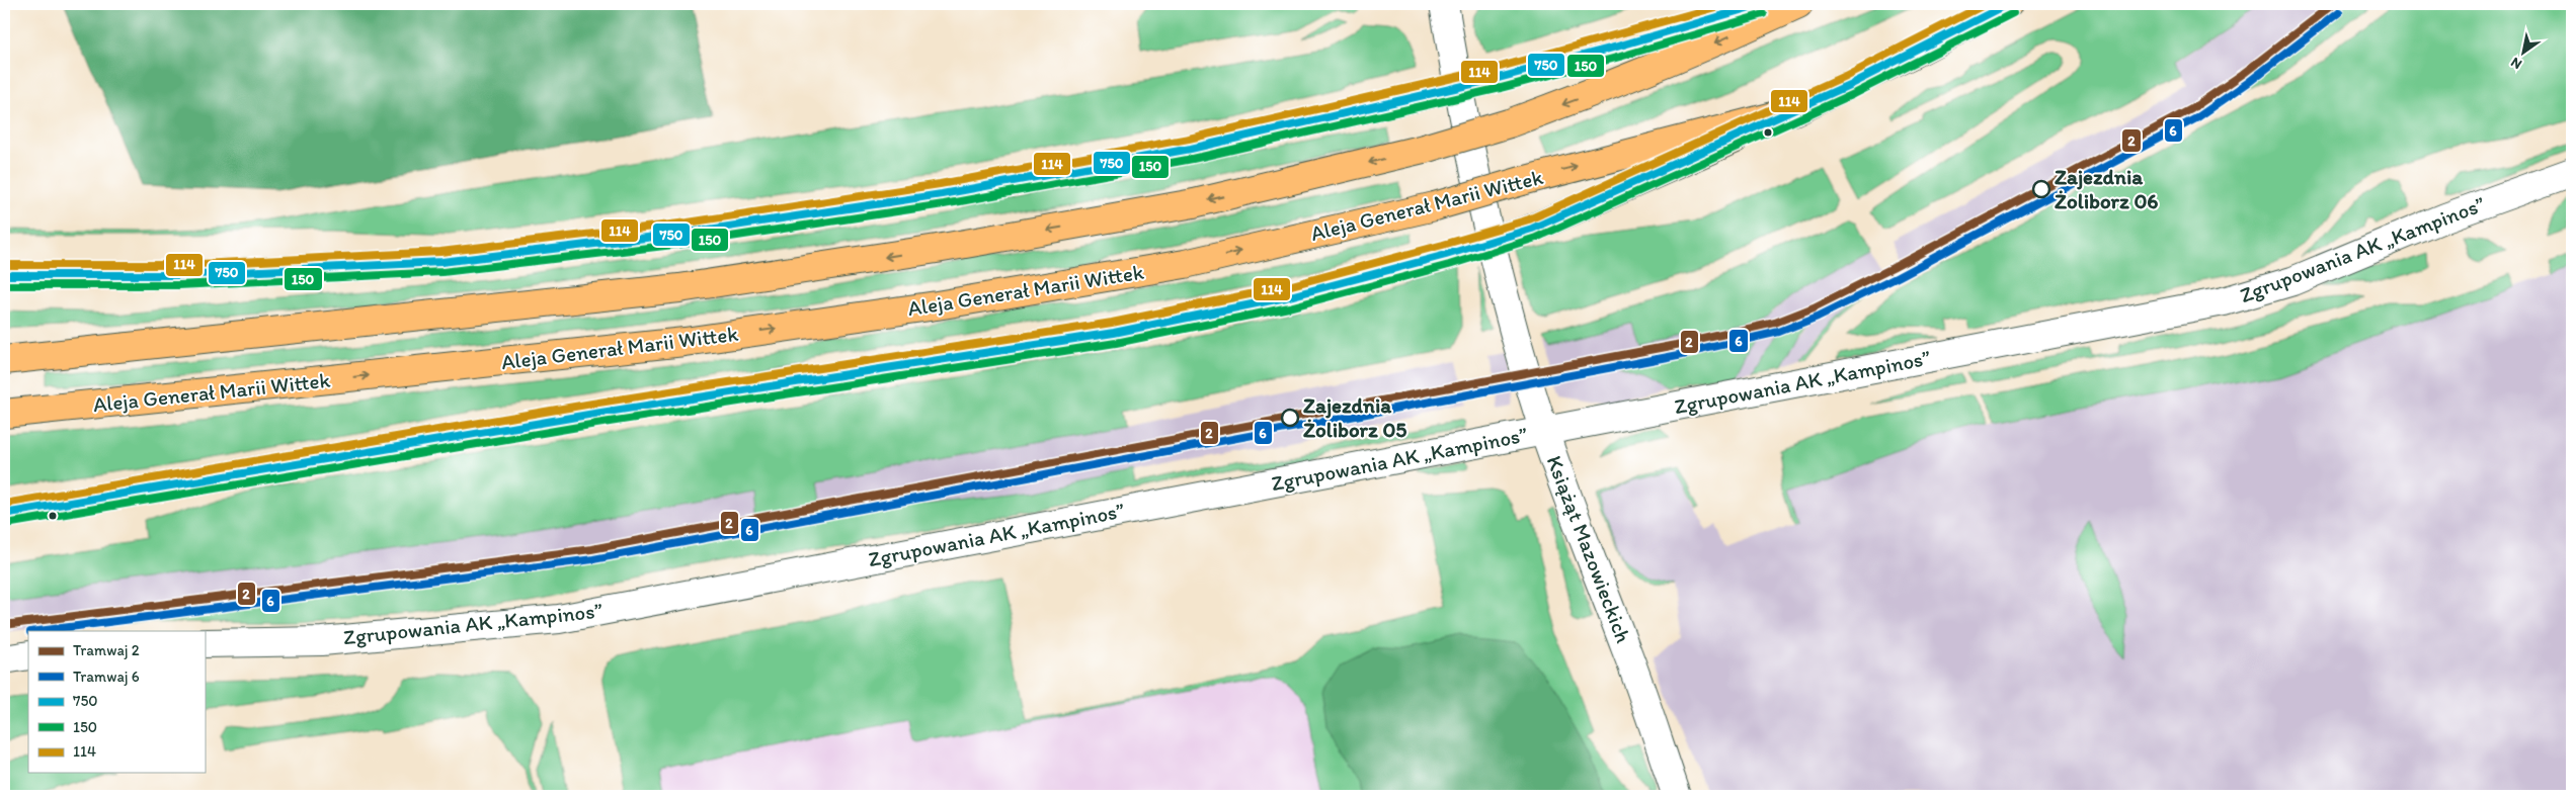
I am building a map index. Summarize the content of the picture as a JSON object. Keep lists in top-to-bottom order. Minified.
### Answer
{"streets":{"main road":["Aleja Generał Marii Wittek"],"street":["Zgrupowania AK „Kampinos”","Książąt Mazowieckich"]},"crossings":[["Zgrupowania AK „Kampinos”","Książąt Mazowieckich"]],"places":["Zajezdnia Żoliborz 06","Zajezdnia Żoliborz 05"],"lines":["tram line 2","transit line 750","transit line 114","tram line 6","transit line 150"],"legend":["Tramwaj 2","Tramwaj 6","750","150","114"],"north":"bottom left"}
